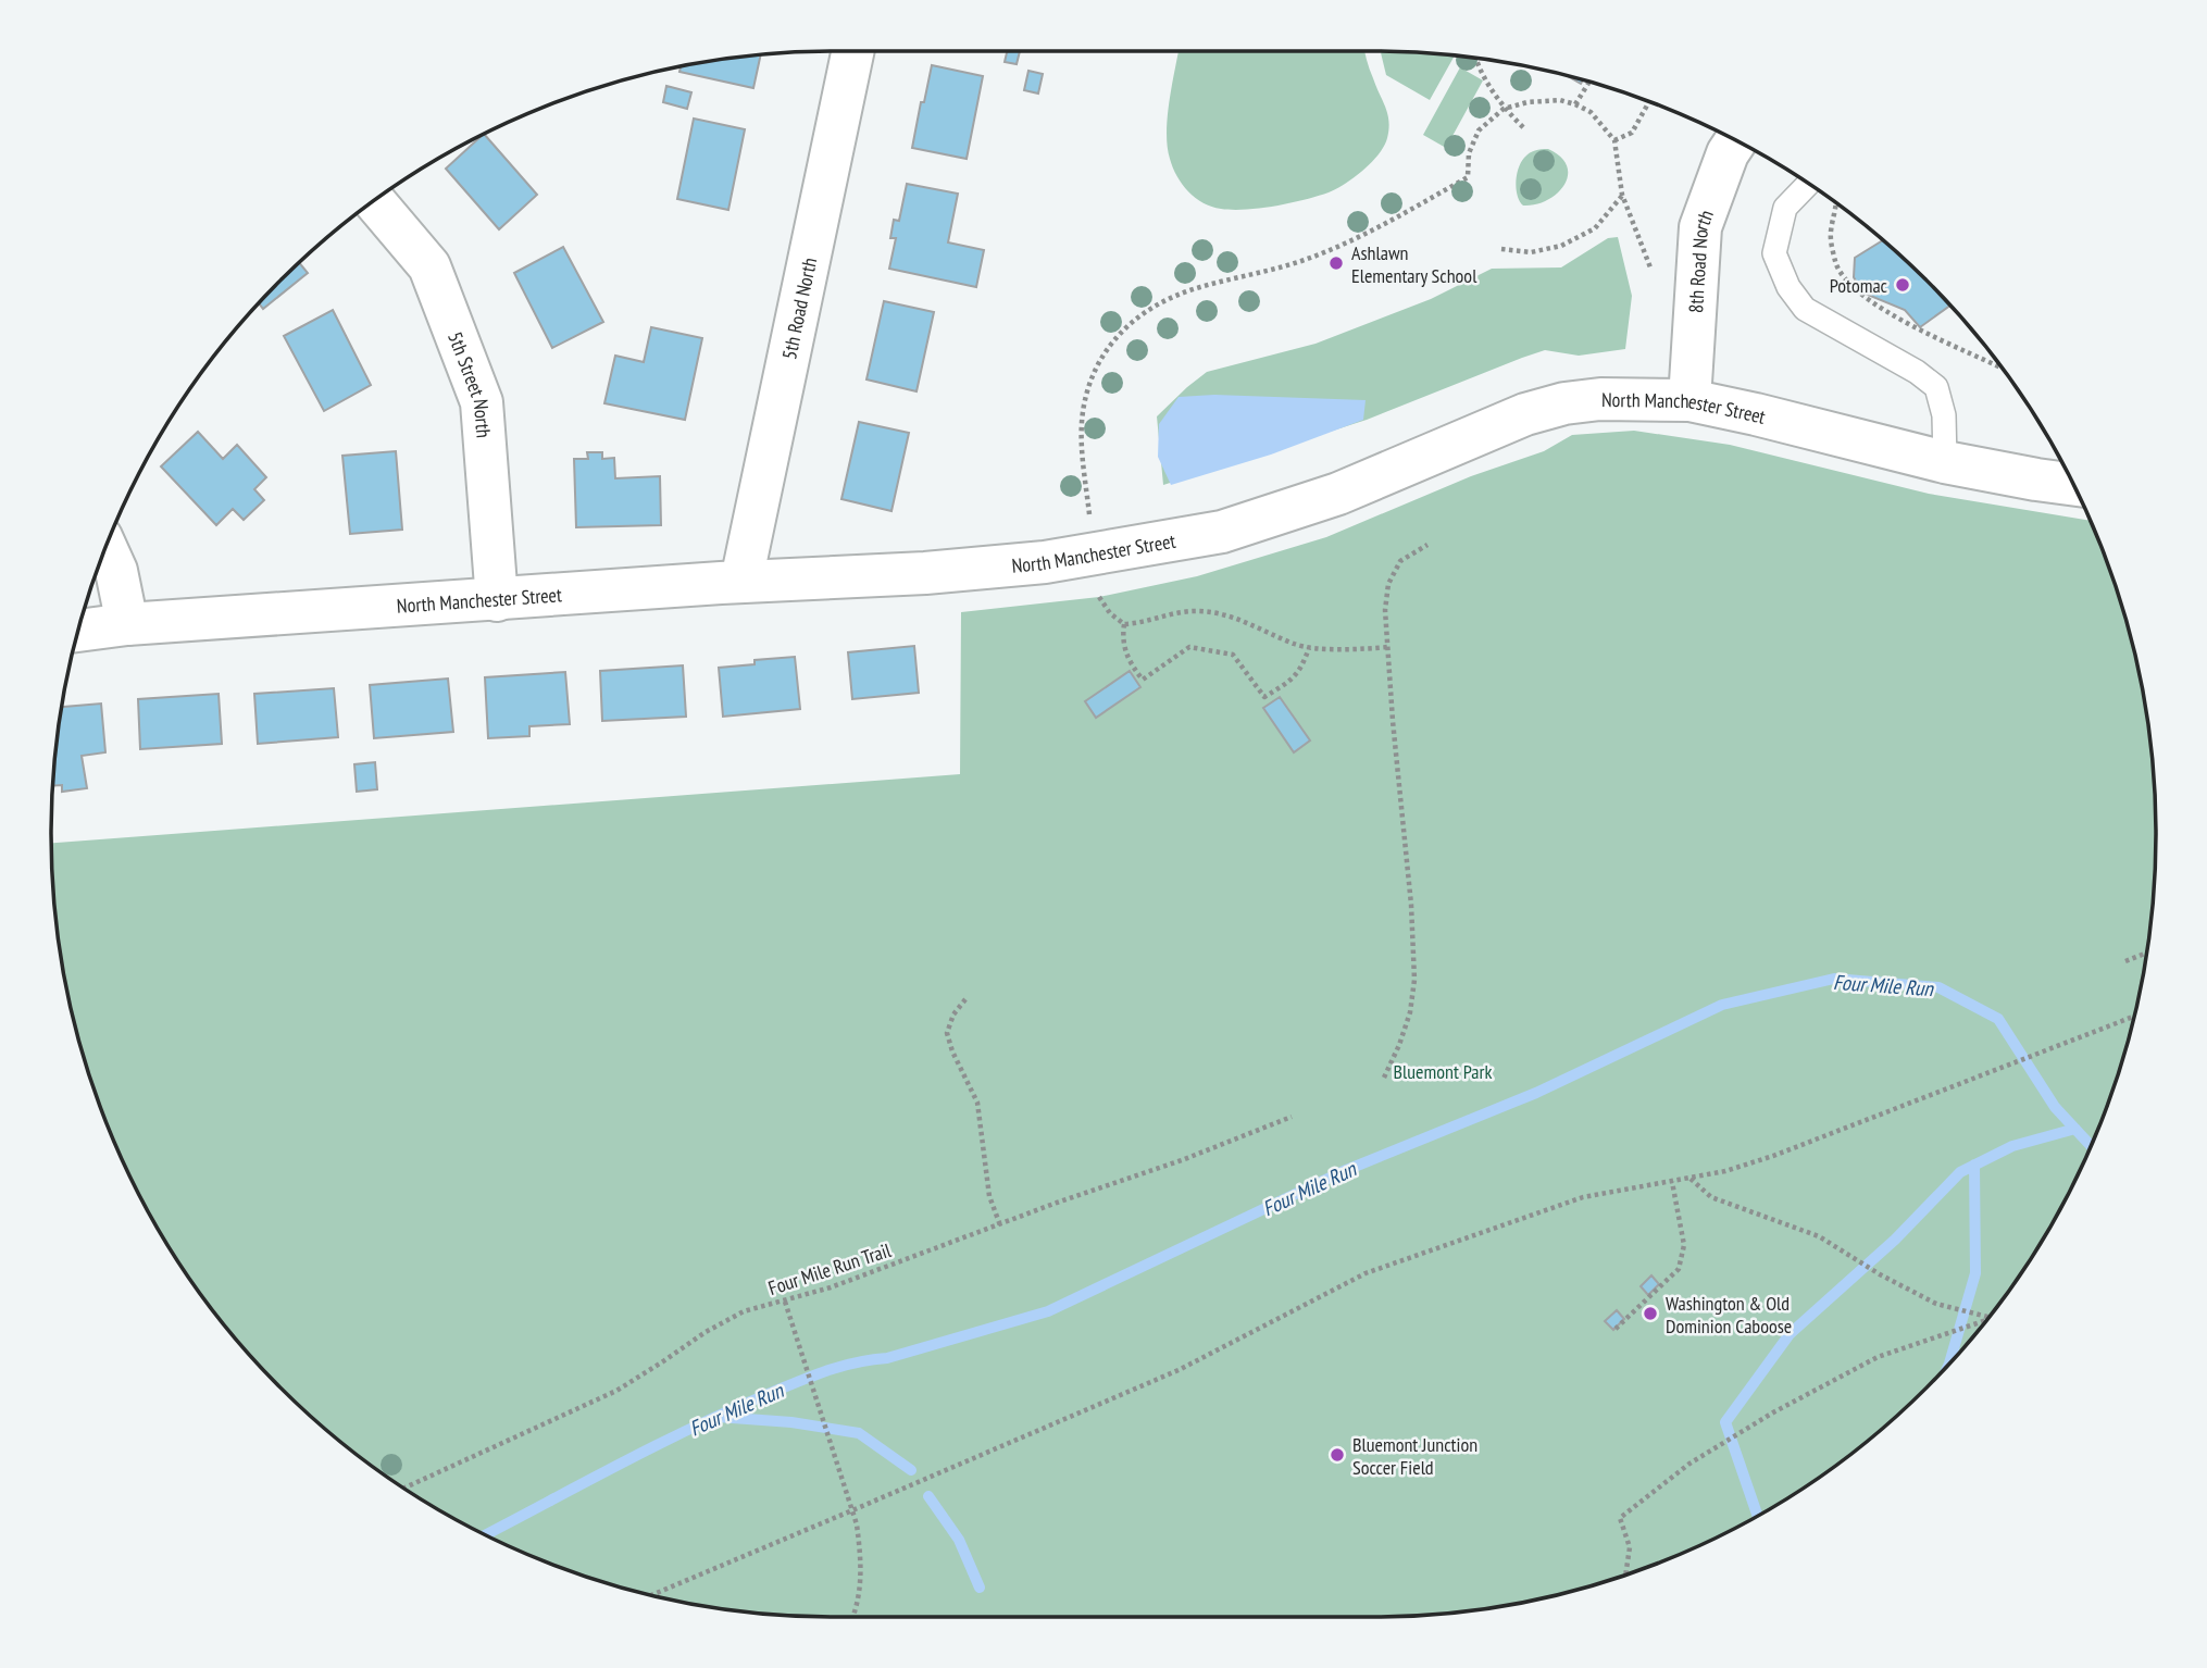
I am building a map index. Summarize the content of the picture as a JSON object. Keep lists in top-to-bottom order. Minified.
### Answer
{"streets":{"street":["8th Road North","5th Road North","5th Street North","North Manchester Street"],"path":["Four Mile Run Trail"]},"crossings":[["8th Road North","North Manchester Street"],["5th Road North","North Manchester Street"],["5th Street North","North Manchester Street"]],"water":["Four Mile Run"],"parks":["Bluemont Park"],"places":["Ashlawn Elementary School","Potomac","Washington & Old Dominion Caboose","Bluemont Junction Soccer Field"]}
